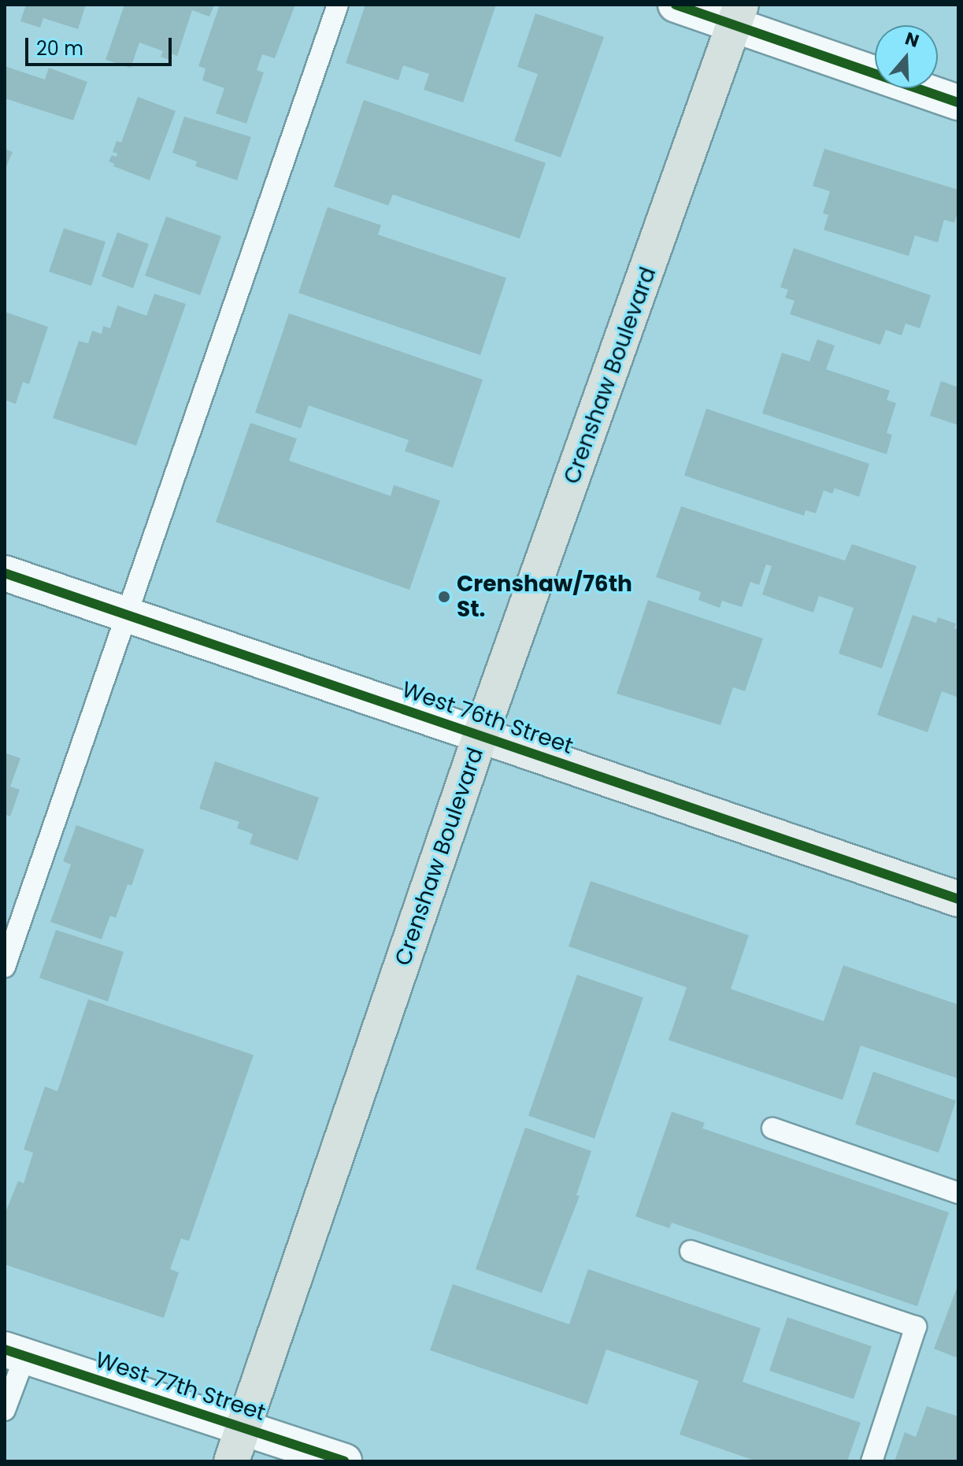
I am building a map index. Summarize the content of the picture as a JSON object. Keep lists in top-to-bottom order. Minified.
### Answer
{"streets":{"main road":["Crenshaw Boulevard"],"street":["West 76th Street","West 77th Street"]},"crossings":[["Crenshaw Boulevard","West 76th Street"],["Crenshaw Boulevard","West 77th Street"]],"places":["Crenshaw/76th St."],"scale_bar":"20 m","north":"top"}
